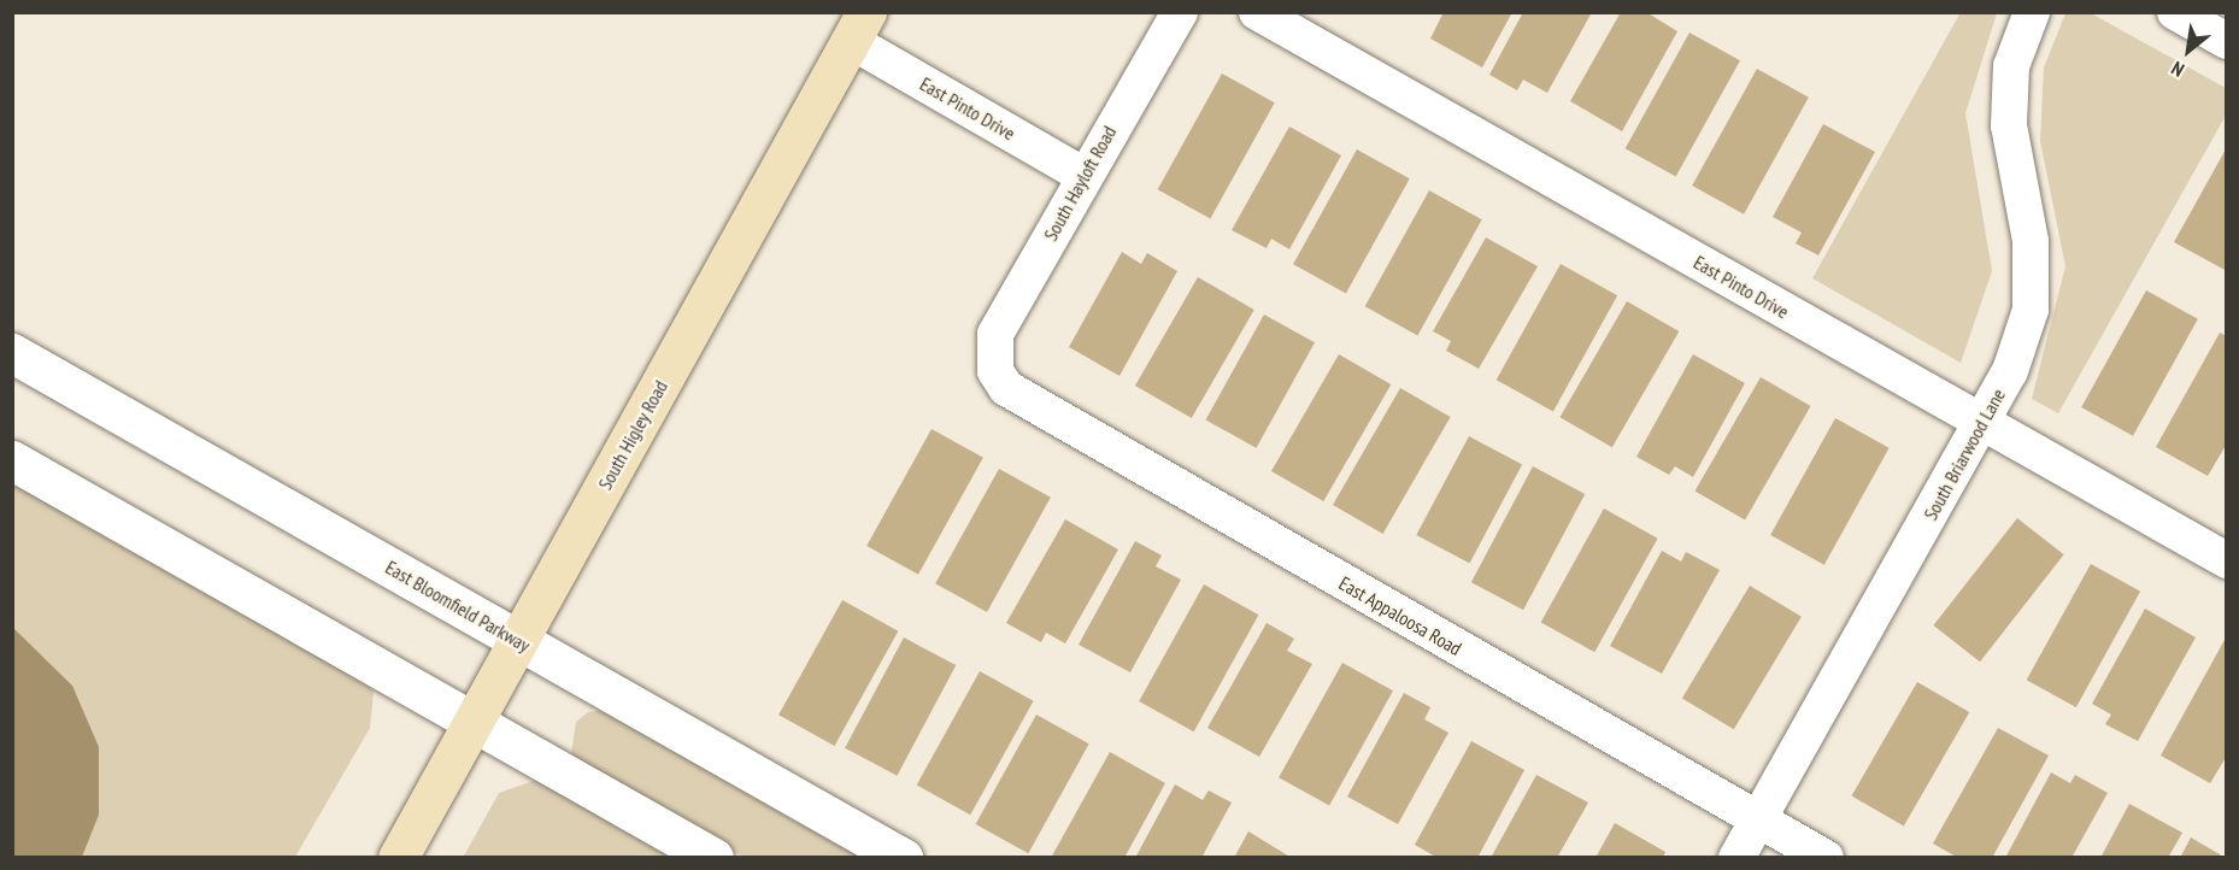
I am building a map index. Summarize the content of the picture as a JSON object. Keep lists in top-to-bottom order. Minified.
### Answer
{"streets":{"main road":["South Higley Road"],"street":["East Pinto Drive","South Hayloft Road","South Briarwood Lane","East Bloomfield Parkway","East Appaloosa Road"]},"crossings":[["East Pinto Drive","South Hayloft Road"],["East Pinto Drive","South Higley Road"],["East Pinto Drive","South Briarwood Lane"],["South Hayloft Road","East Appaloosa Road"],["South Higley Road","East Bloomfield Parkway"],["South Briarwood Lane","East Appaloosa Road"]],"north":"bottom left"}
